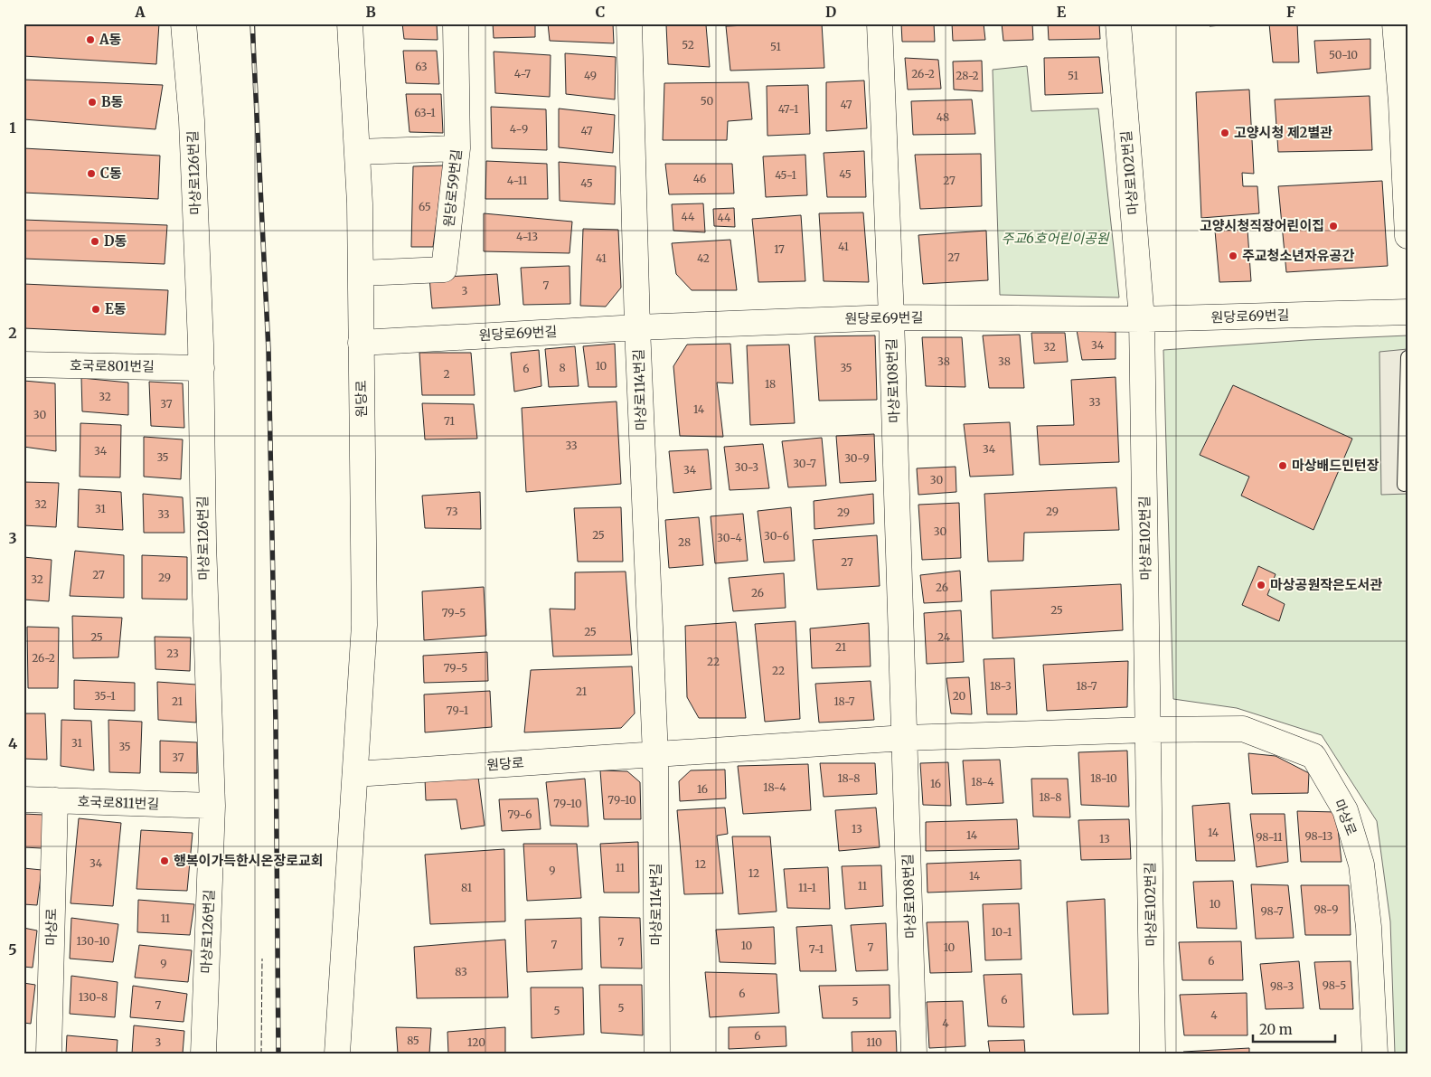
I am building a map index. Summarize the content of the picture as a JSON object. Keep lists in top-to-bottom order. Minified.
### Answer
{"streets":{"street":["마상로126번길","마상로102번길","원당로59번길","원당로69번길","호국로801번길","마상로108번길","마상로114번길","원당로","호국로811번길","마상로"]},"crossings":[["마상로126번길","호국로801번길"],["마상로126번길","호국로811번길"],["마상로102번길","원당로69번길"],["마상로102번길","마상로"],["원당로59번길","원당로"],["원당로69번길","마상로108번길"],["원당로69번길","마상로114번길"],["원당로69번길","원당로"],["마상로114번길","원당로"],["호국로811번길","마상로"]],"parks":["주교6호어린이공원"],"places":["A동","B동","고양시청 제2별관","C동","고양시청직장어린이집","D동","주교청소년자유공간","E동","마상배드민턴장","마상공원작은도서관","행복이가득한시온장로교회"],"house_numbers":["52","51","50-10","63","4-7","26-2","49","28-2","51","50","47","47-1","63-1","48","4-9","47","45","45-1","46","4-11","27","45","65","44","44","4-13","41","17","27","41","42","7","3","34","32","38","38","10","8","35","6","2","18","32","33","37","14","30","71","33","34","34","35","30-9","30-7","30-3","34","30","32","31","73","29","29","33","30","25","30-6","30-4","28","27","27","29","32","26","26","25","79-5","25","25","24","21","23","26-2","22","79-5","22","18-3","18-7","21","35-1","20","21","18-7","79-1","31","35","37","18-8","18-10","18-4","16","18-4","16","18-8","79-10","79-10","79-6","13","14","14","98-13","98-11","13","34","12","11","9","12","14","11","81","11-1","10","98-9","98-7","11","10-1","130-10","7","7","10","7","10","7-1","6","9","83","98-5","98-3","6","130-8","6","5","7","5","5","4","4","6","85","3","120","110"],"scale_bar":"20 m","grid":{"columns":["A","B","C","D","E","F"],"rows":["1","2","3","4","5"]}}
